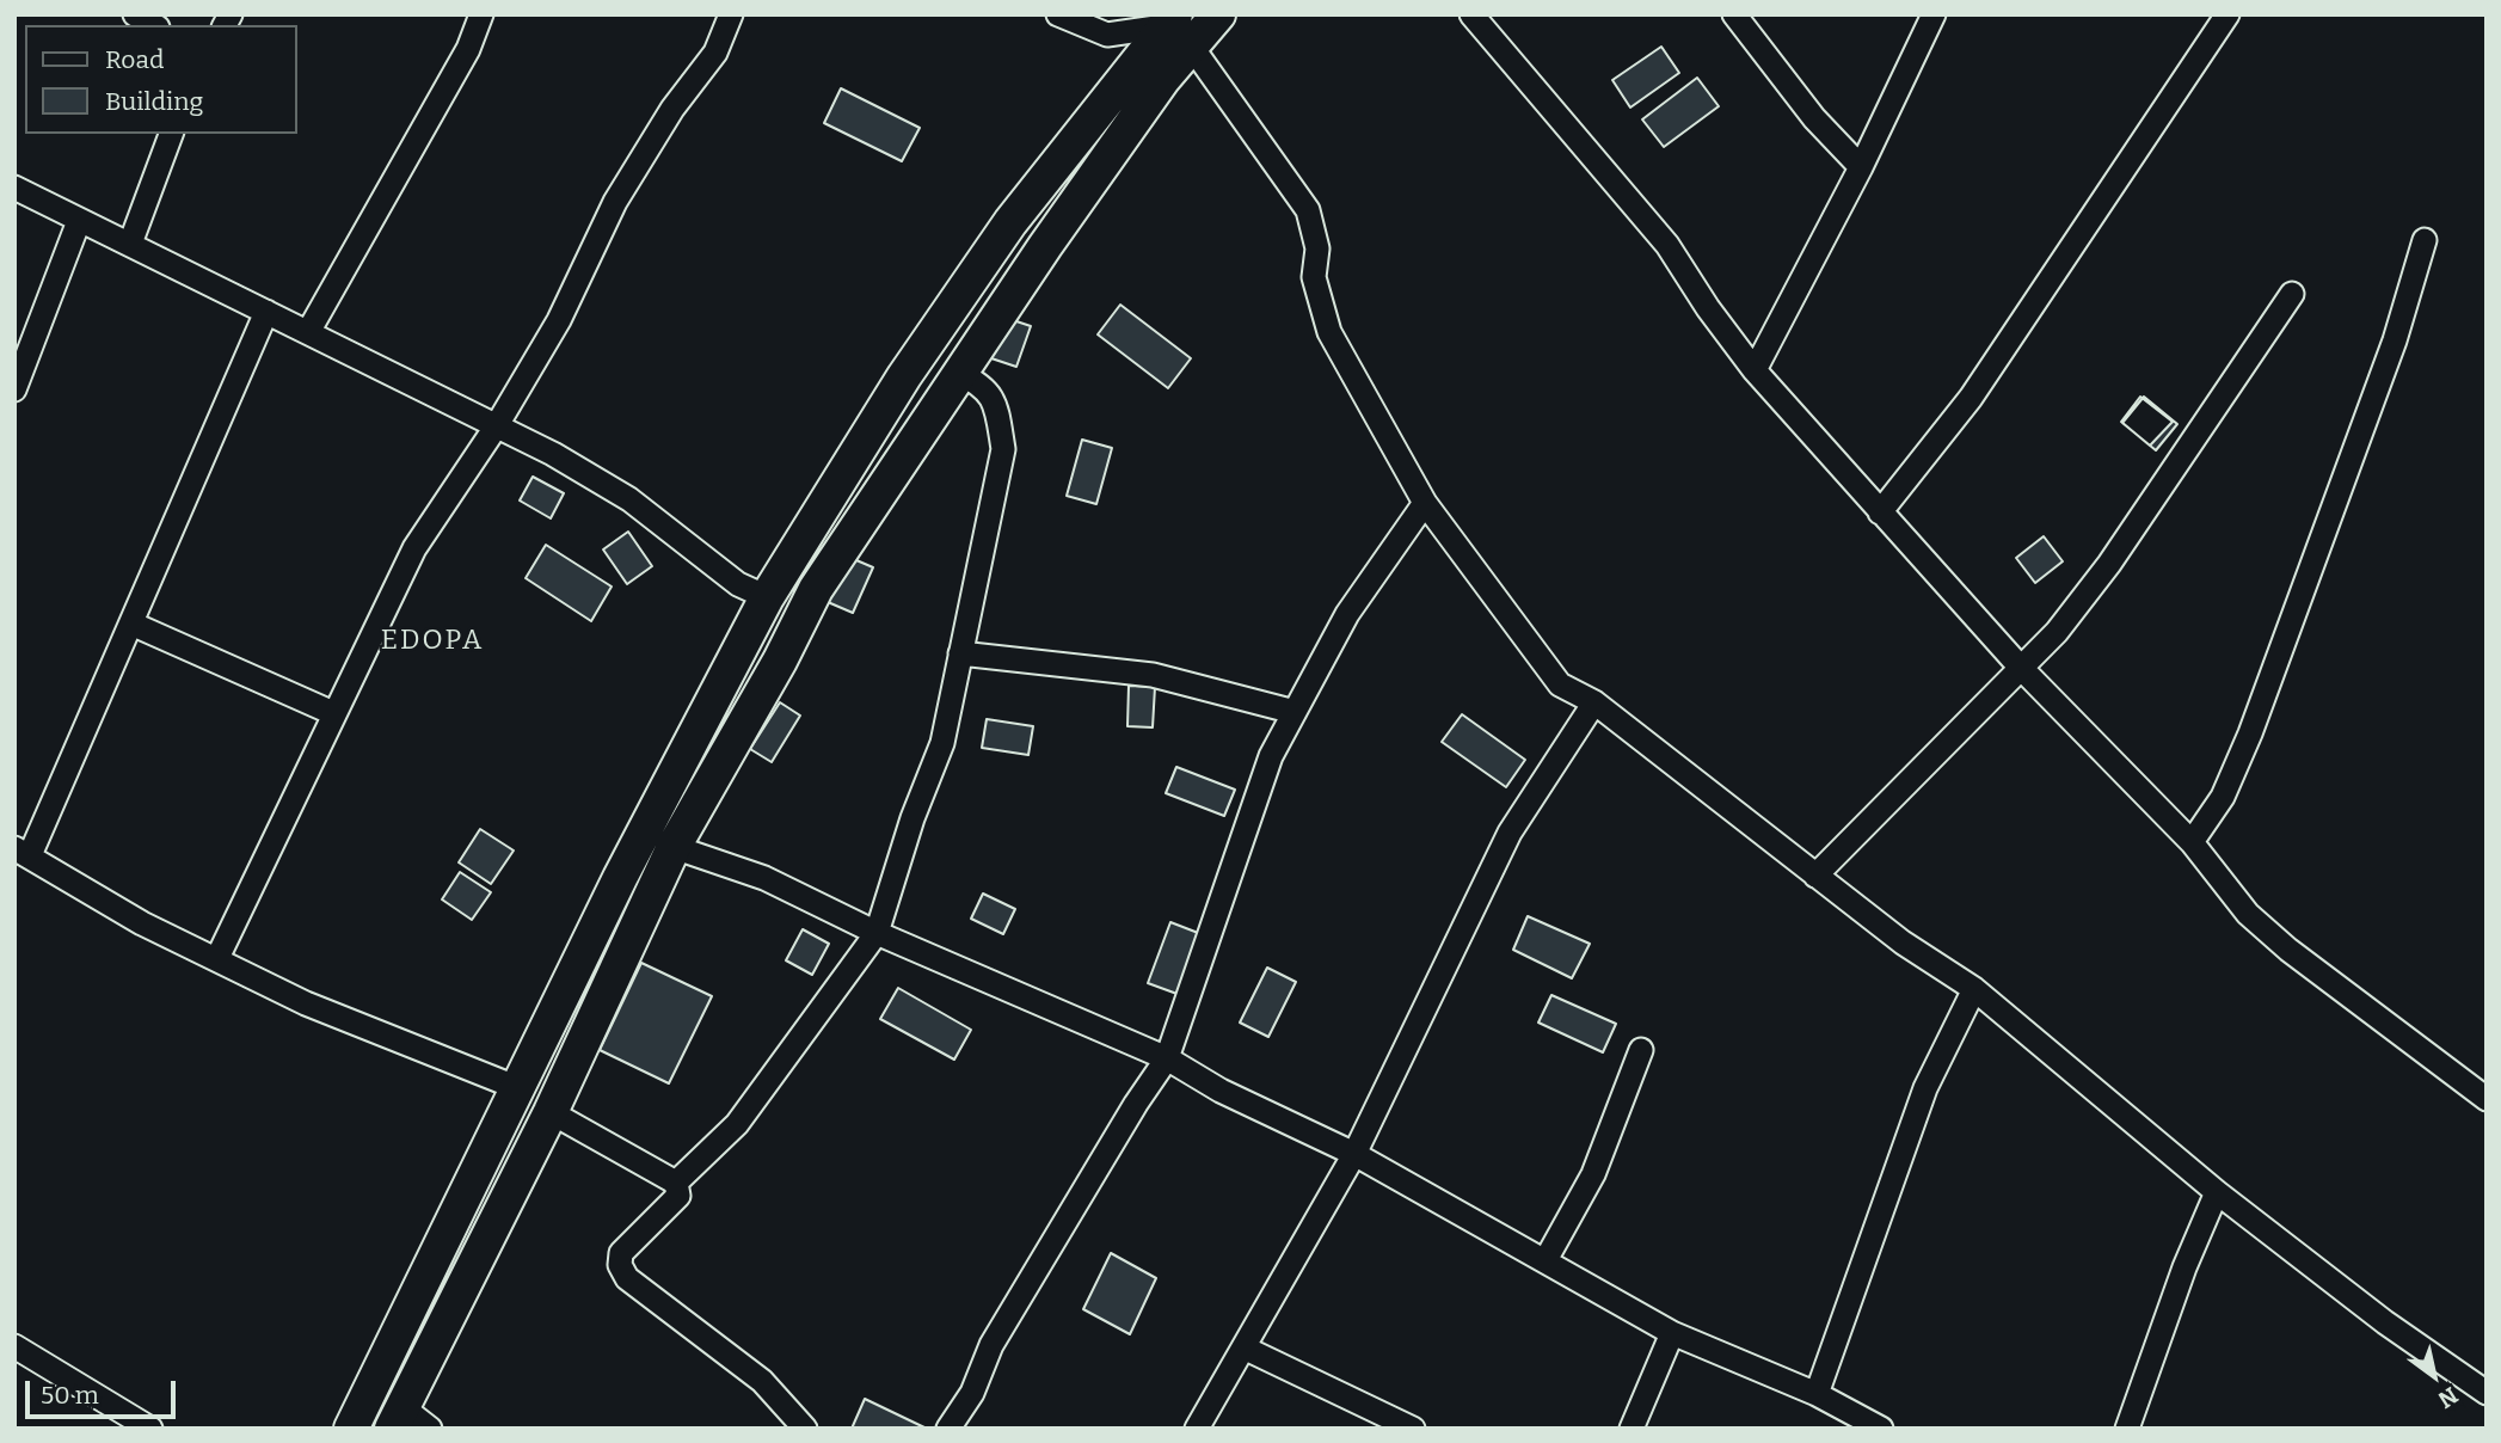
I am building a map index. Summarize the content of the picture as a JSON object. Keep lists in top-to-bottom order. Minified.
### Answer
{"districts":["EDOPA"],"legend":["Road","Building"],"scale_bar":"50 m","north":"bottom right"}
